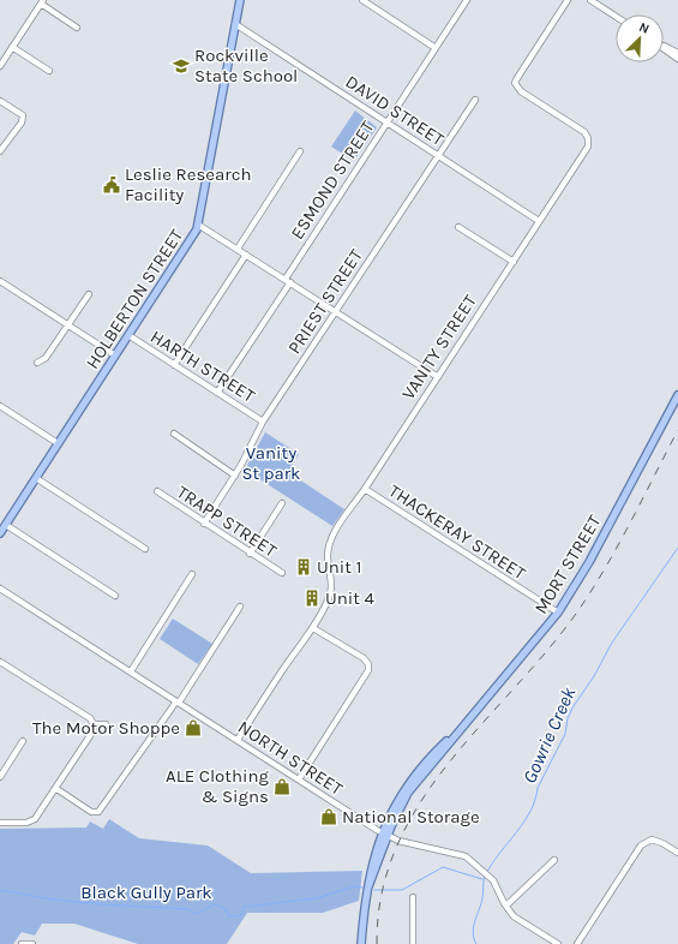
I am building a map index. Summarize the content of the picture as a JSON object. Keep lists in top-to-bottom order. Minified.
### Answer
{"streets":{"main road":["HOLBERTON STREET","MORT STREET"],"street":["DAVID STREET","ESMOND STREET","PRIEST STREET","VANITY STREET","HARTH STREET","TRAPP STREET","THACKERAY STREET","NORTH STREET"]},"crossings":[["DAVID STREET","ESMOND STREET"],["DAVID STREET","HOLBERTON STREET"],["DAVID STREET","PRIEST STREET"],["DAVID STREET","VANITY STREET"],["ESMOND STREET","HARTH STREET"],["HOLBERTON STREET","HARTH STREET"],["PRIEST STREET","HARTH STREET"],["PRIEST STREET","TRAPP STREET"],["VANITY STREET","THACKERAY STREET"],["VANITY STREET","NORTH STREET"],["THACKERAY STREET","MORT STREET"],["MORT STREET","NORTH STREET"]],"water":["Gowrie Creek"],"parks":["Vanity St park","Black Gully Park"],"places":{"school or university":["Rockville State School"],"public building":["Leslie Research Facility"],"building":["Unit 1","Unit 4"],"shop":["The Motor Shoppe","ALE Clothing & Signs","National Storage"]},"north":"top right"}
